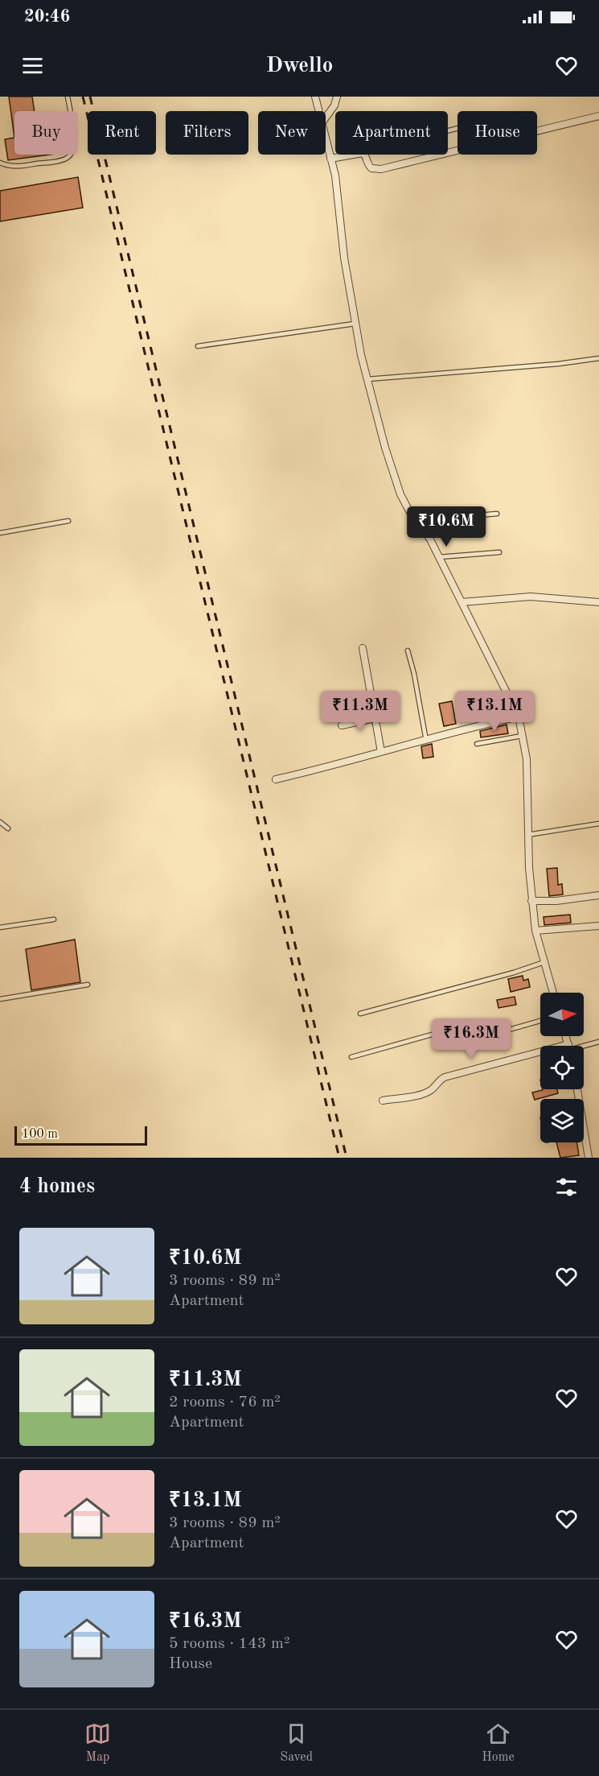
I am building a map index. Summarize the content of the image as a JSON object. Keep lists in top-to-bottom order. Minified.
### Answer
{"scale_bar":"100 m","north":"right","page":{"status":"20:46","header":"Dwello","chip":["Buy","Rent","Filters","New","Apartment","House"],"price":["₹10.6M","₹11.3M","₹13.1M","₹16.3M"],"scale":"100 m","heading":"4 homes","list":[{"name":"₹10.6M","note":"3 rooms · 89 m² · Apartment"},{"name":"₹11.3M","note":"2 rooms · 76 m² · Apartment"},{"name":"₹13.1M","note":"3 rooms · 89 m² · Apartment"},{"name":"₹16.3M","note":"5 rooms · 143 m² · House"}],"tabs":["Map","Saved","Home"]}}
